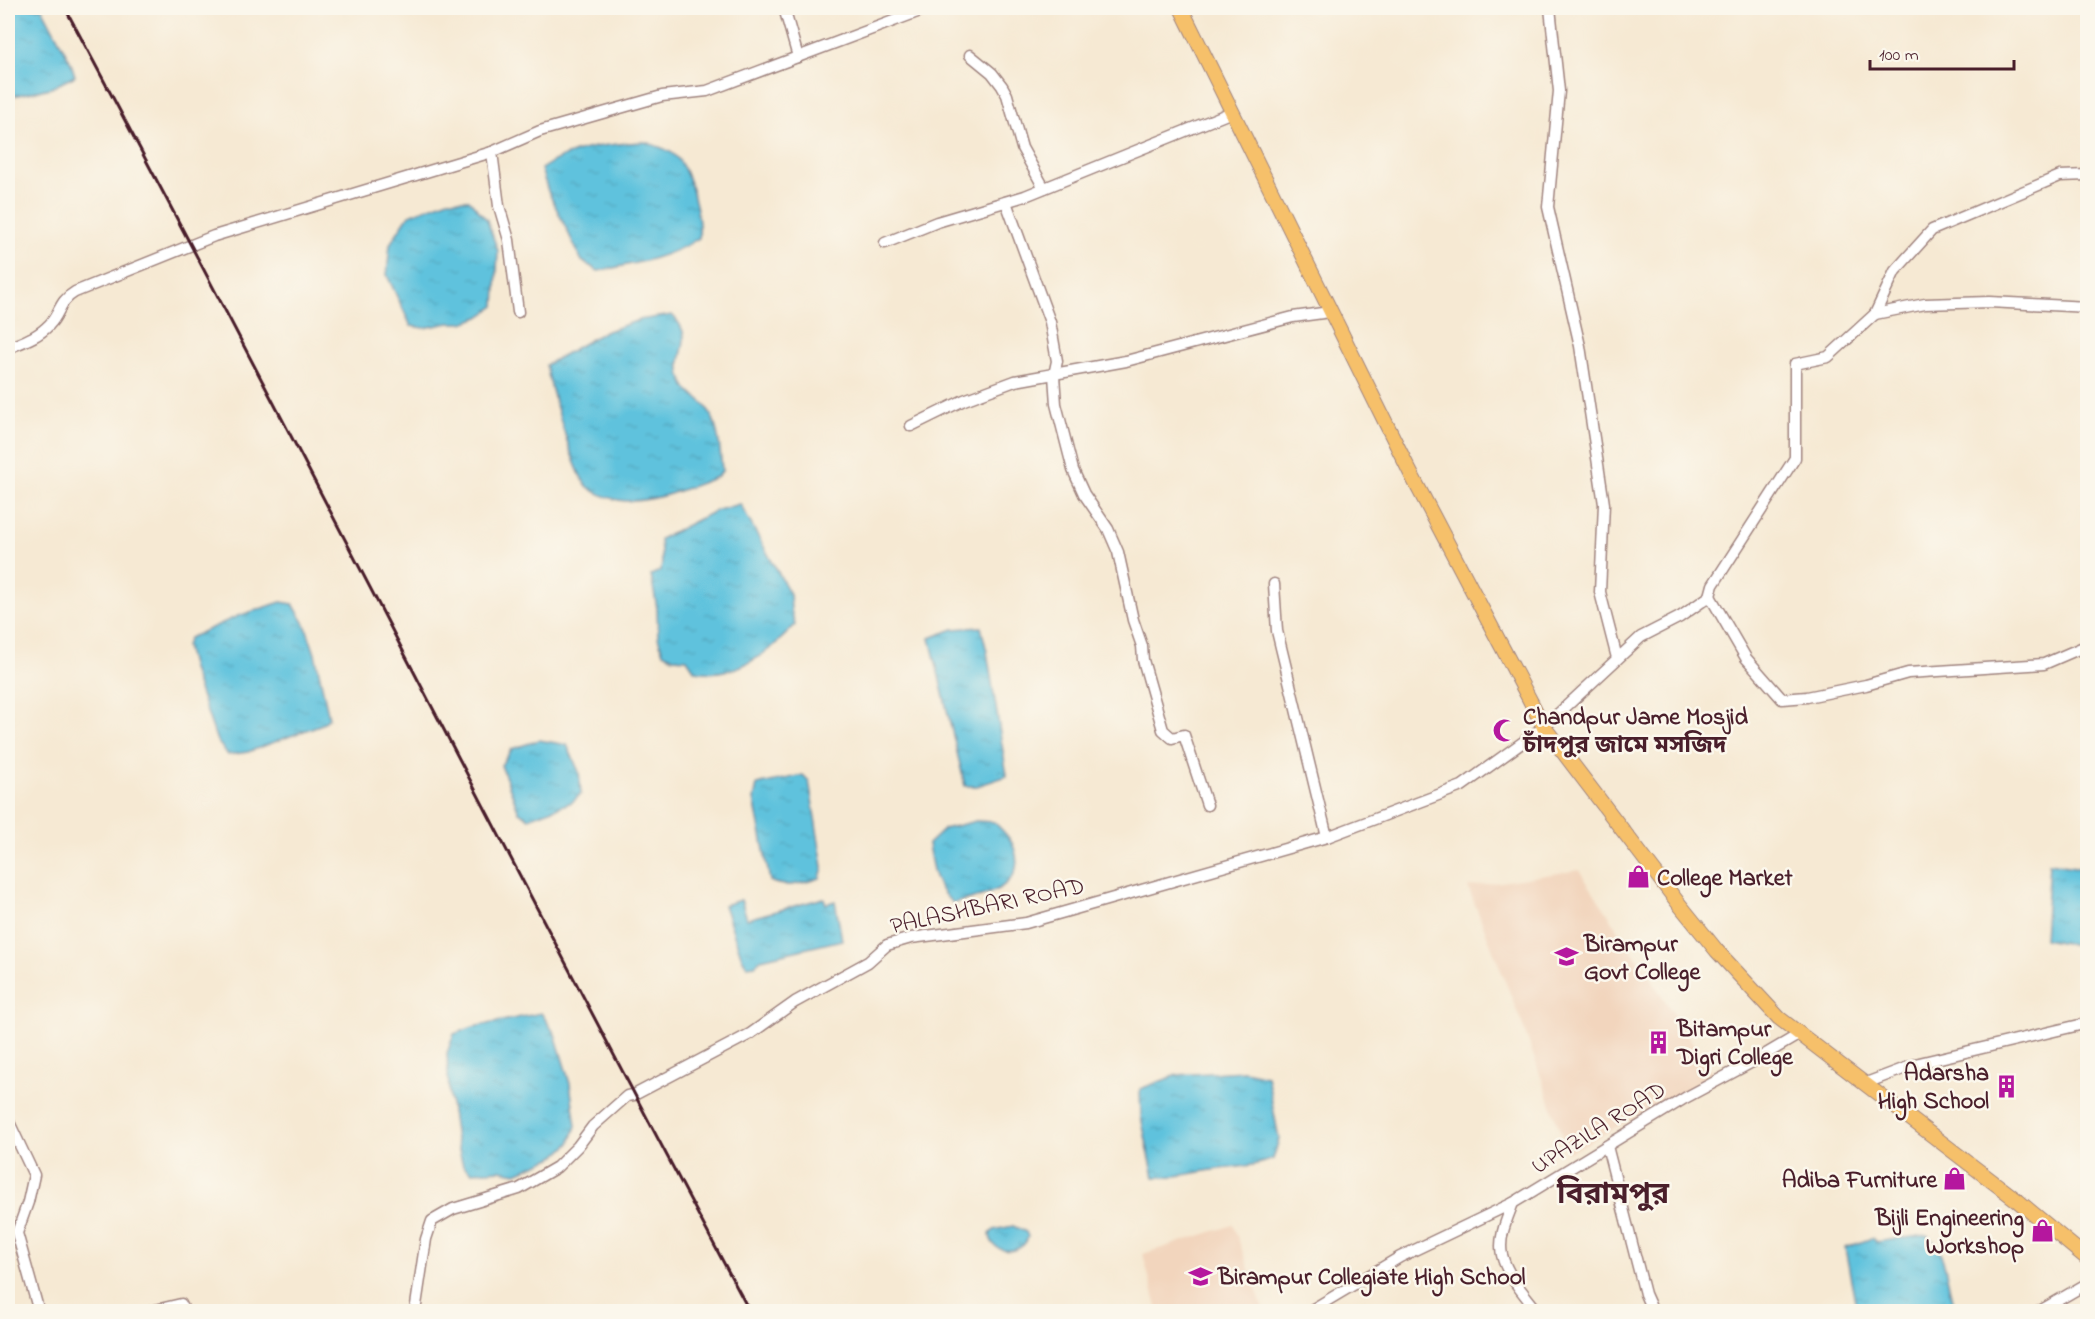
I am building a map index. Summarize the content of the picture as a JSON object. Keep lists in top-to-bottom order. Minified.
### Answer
{"streets":{"street":["PALASHBARI ROAD","UPAZILA ROAD"]},"districts":["বিরামপুর"],"places":{"mosque":["Chandpur Jame Mosjid চাঁদপুর জামে মসজিদ"],"shop":["College Market","Adiba Furniture","Bijli Engineering Workshop"],"school or university":["Birampur Govt College","Birampur Collegiate High School"],"building":["Bitampur Digri College","Adarsha High School"]},"scale_bar":"100 m"}
